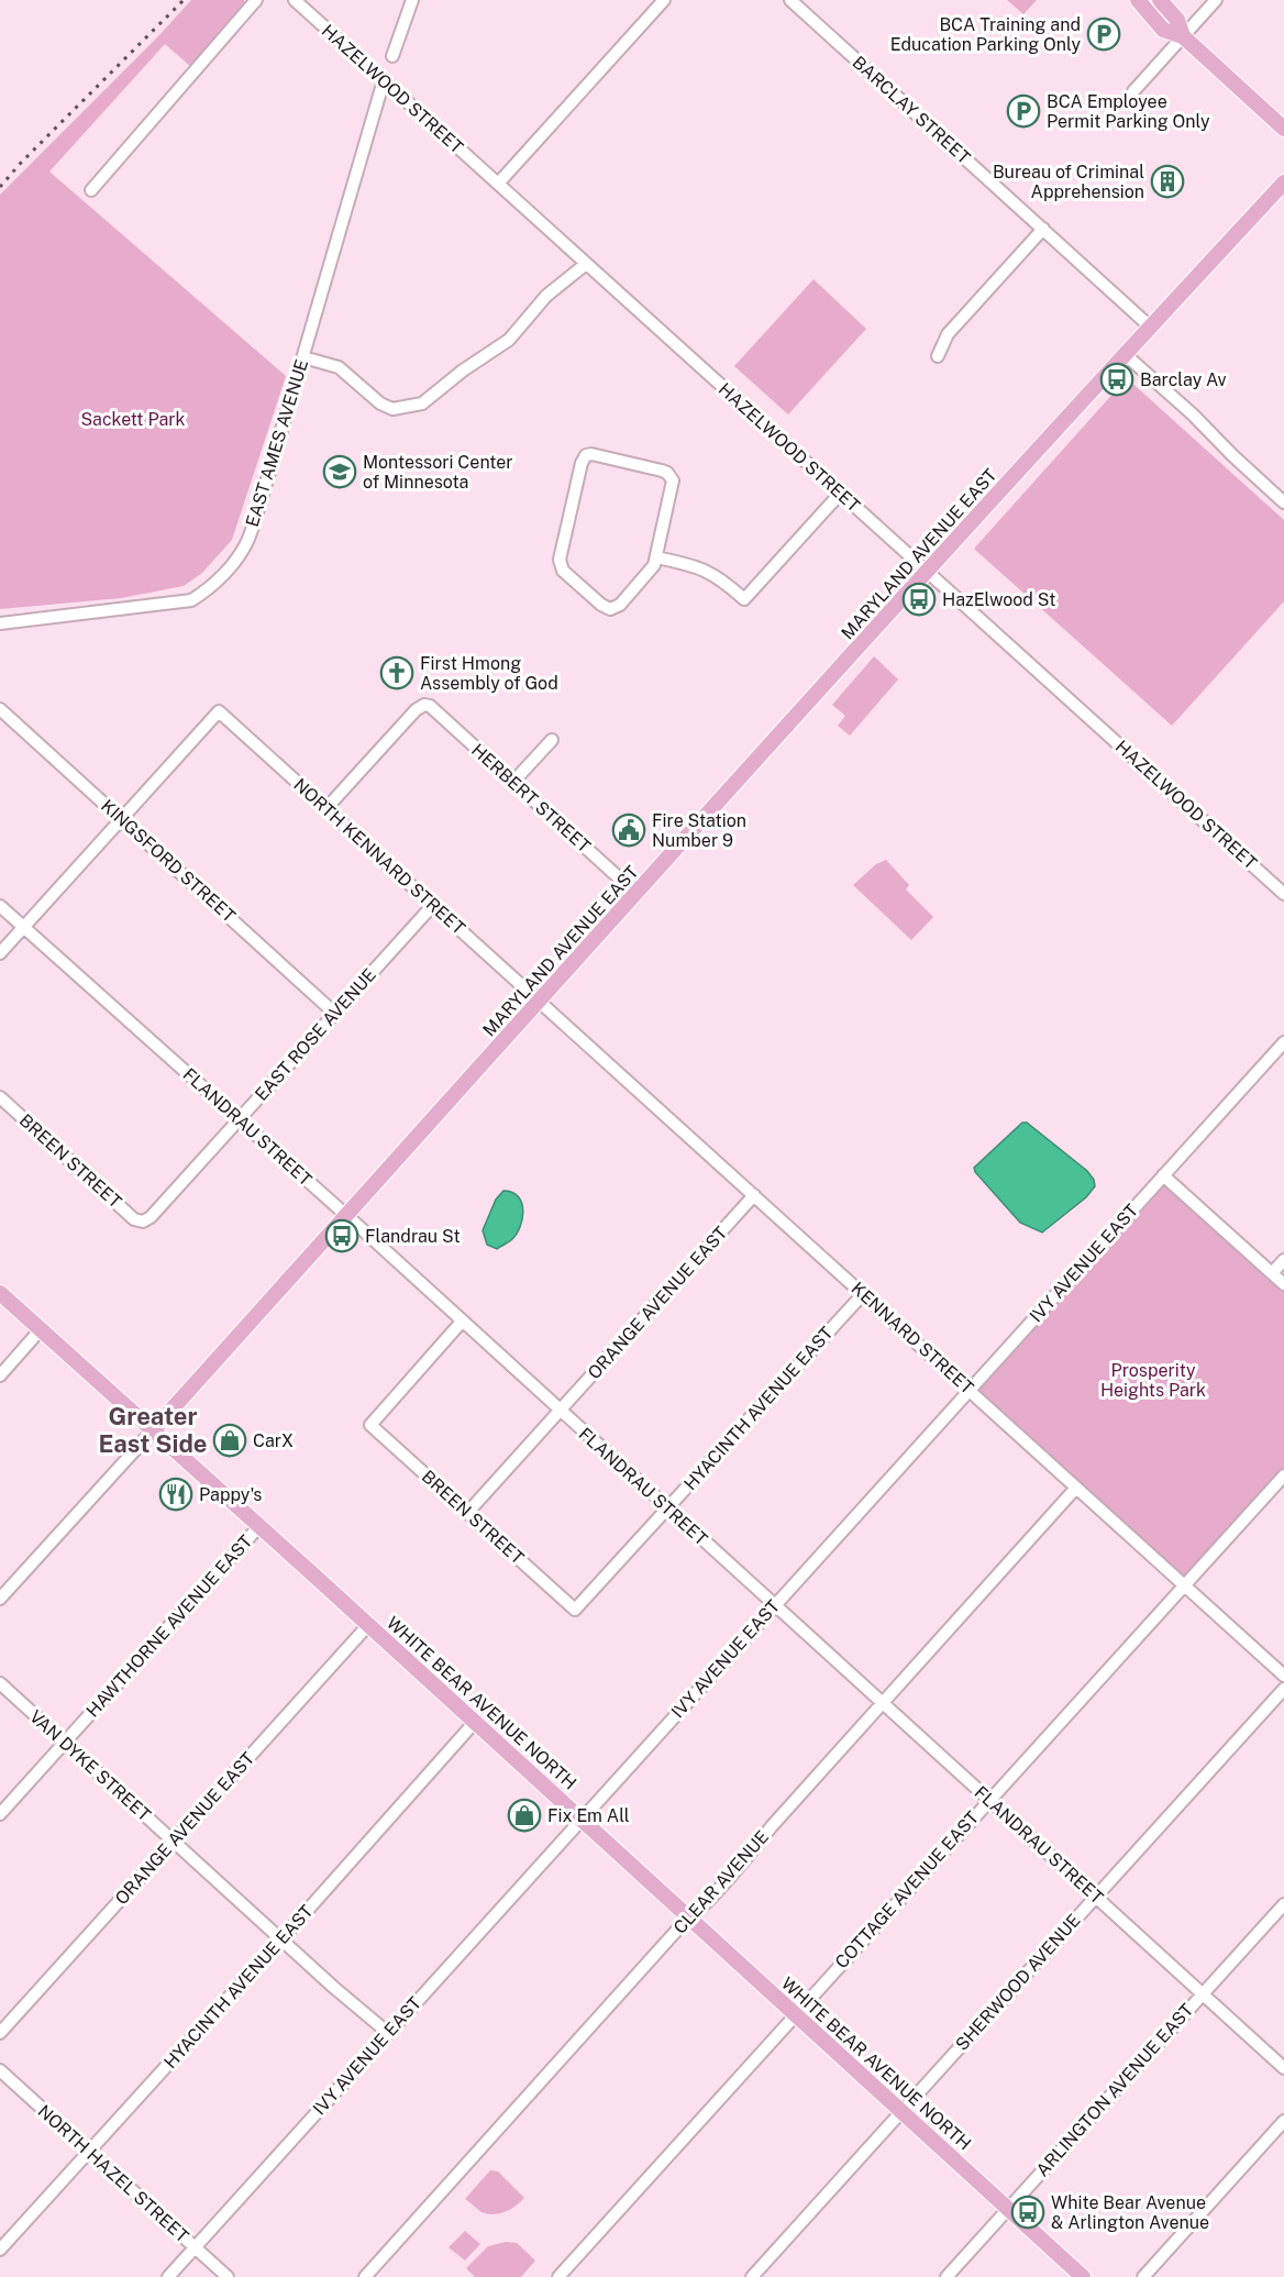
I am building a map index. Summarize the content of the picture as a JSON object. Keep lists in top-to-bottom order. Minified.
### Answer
{"streets":{"main road":["MARYLAND AVENUE EAST","WHITE BEAR AVENUE NORTH"],"street":["HAZELWOOD STREET","BARCLAY STREET","EAST AMES AVENUE","HERBERT STREET","NORTH KENNARD STREET","KINGSFORD STREET","EAST ROSE AVENUE","FLANDRAU STREET","BREEN STREET","IVY AVENUE EAST","ORANGE AVENUE EAST","KENNARD STREET","HYACINTH AVENUE EAST","HAWTHORNE AVENUE EAST","VAN DYKE STREET","CLEAR AVENUE","COTTAGE AVENUE EAST","SHERWOOD AVENUE","ARLINGTON AVENUE EAST","NORTH HAZEL STREET"]},"crossings":[["HAZELWOOD STREET","EAST AMES AVENUE"],["HAZELWOOD STREET","MARYLAND AVENUE EAST"],["BARCLAY STREET","MARYLAND AVENUE EAST"],["MARYLAND AVENUE EAST","HERBERT STREET"],["MARYLAND AVENUE EAST","NORTH KENNARD STREET"],["MARYLAND AVENUE EAST","FLANDRAU STREET"],["MARYLAND AVENUE EAST","KENNARD STREET"],["MARYLAND AVENUE EAST","WHITE BEAR AVENUE NORTH"],["HERBERT STREET","NORTH KENNARD STREET"],["NORTH KENNARD STREET","KINGSFORD STREET"],["NORTH KENNARD STREET","EAST ROSE AVENUE"],["NORTH KENNARD STREET","KENNARD STREET"],["KINGSFORD STREET","EAST ROSE AVENUE"],["EAST ROSE AVENUE","FLANDRAU STREET"],["EAST ROSE AVENUE","BREEN STREET"],["FLANDRAU STREET","BREEN STREET"],["FLANDRAU STREET","IVY AVENUE EAST"],["FLANDRAU STREET","ORANGE AVENUE EAST"],["FLANDRAU STREET","HYACINTH AVENUE EAST"],["FLANDRAU STREET","CLEAR AVENUE"],["FLANDRAU STREET","COTTAGE AVENUE EAST"],["FLANDRAU STREET","SHERWOOD AVENUE"],["FLANDRAU STREET","ARLINGTON AVENUE EAST"],["BREEN STREET","ORANGE AVENUE EAST"],["BREEN STREET","HYACINTH AVENUE EAST"],["IVY AVENUE EAST","KENNARD STREET"],["IVY AVENUE EAST","WHITE BEAR AVENUE NORTH"],["IVY AVENUE EAST","VAN DYKE STREET"],["IVY AVENUE EAST","NORTH HAZEL STREET"],["ORANGE AVENUE EAST","KENNARD STREET"],["ORANGE AVENUE EAST","WHITE BEAR AVENUE NORTH"],["ORANGE AVENUE EAST","VAN DYKE STREET"],["KENNARD STREET","HYACINTH AVENUE EAST"],["KENNARD STREET","CLEAR AVENUE"],["KENNARD STREET","COTTAGE AVENUE EAST"],["HYACINTH AVENUE EAST","WHITE BEAR AVENUE NORTH"],["HYACINTH AVENUE EAST","VAN DYKE STREET"],["HYACINTH AVENUE EAST","NORTH HAZEL STREET"],["HAWTHORNE AVENUE EAST","WHITE BEAR AVENUE NORTH"],["HAWTHORNE AVENUE EAST","VAN DYKE STREET"],["WHITE BEAR AVENUE NORTH","CLEAR AVENUE"],["WHITE BEAR AVENUE NORTH","COTTAGE AVENUE EAST"],["WHITE BEAR AVENUE NORTH","SHERWOOD AVENUE"],["WHITE BEAR AVENUE NORTH","ARLINGTON AVENUE EAST"]],"districts":["Greater East Side"],"parks":["Sackett Park","Prosperity Heights Park"],"places":{"parking":["BCA Training and Education Parking Only","BCA Employee Permit Parking Only"],"building":["Bureau of Criminal Apprehension"],"bus stop":["Barclay Av","HazElwood St","Flandrau St","White Bear Avenue & Arlington Avenue"],"school or university":["Montessori Center of Minnesota"],"church":["First Hmong Assembly of God"],"public building":["Fire Station Number 9"],"shop":["CarX","Fix Em All"],"restaurant":["Pappy's"]}}
